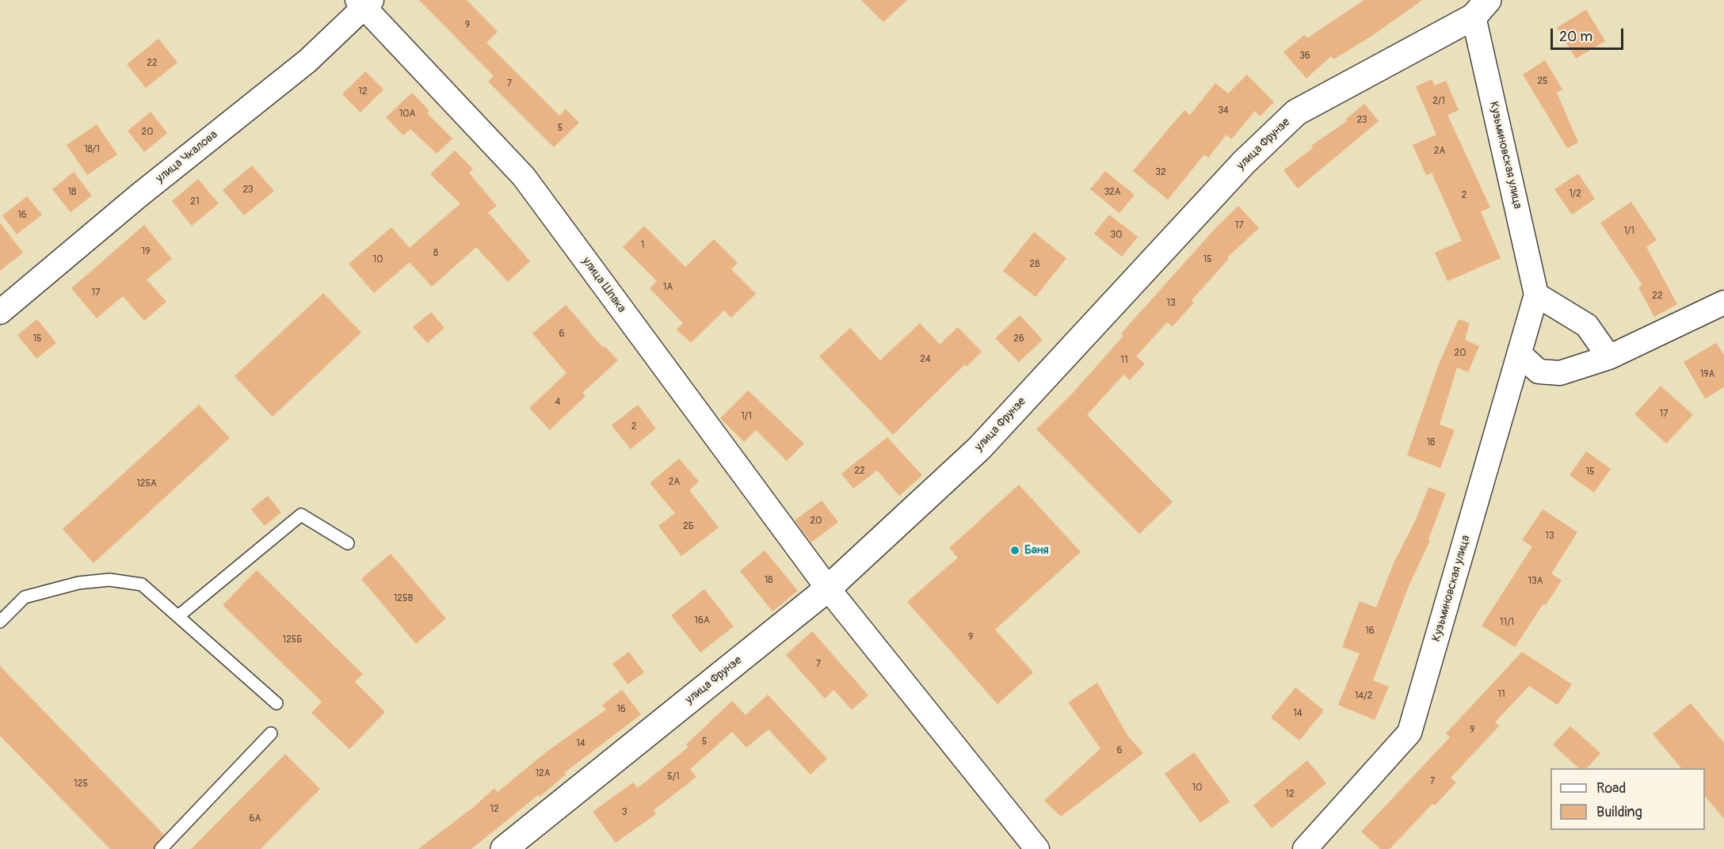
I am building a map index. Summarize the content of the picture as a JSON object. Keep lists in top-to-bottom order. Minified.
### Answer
{"streets":{"street":["улица Фрунзе","Кузьминовская улица","улица Чкалова","улица Шпака"]},"crossings":[["улица Фрунзе","Кузьминовская улица"],["улица Фрунзе","улица Шпака"],["улица Чкалова","улица Шпака"]],"places":["Баня"],"house_numbers":["9","36","22","25","7","12","2/1","34","10А","23","5","20","18/1","2А","32","23","18","32А","1/2","2","21","16","17","1/1","30","1","19","8","10","15","28","1А","17","22","13","6","15","26","20","24","11","19А","4","17","1/1","2","18","22","15","2А","125А","20","2Б","13","18","13А","125В","16А","11/1","16","9","125Б","7","11","14/2","16","14","9","5","14","6","12А","5/1","7","125","10","12","12","3","6А"],"legend":["Road","Building"],"scale_bar":"20 m"}
